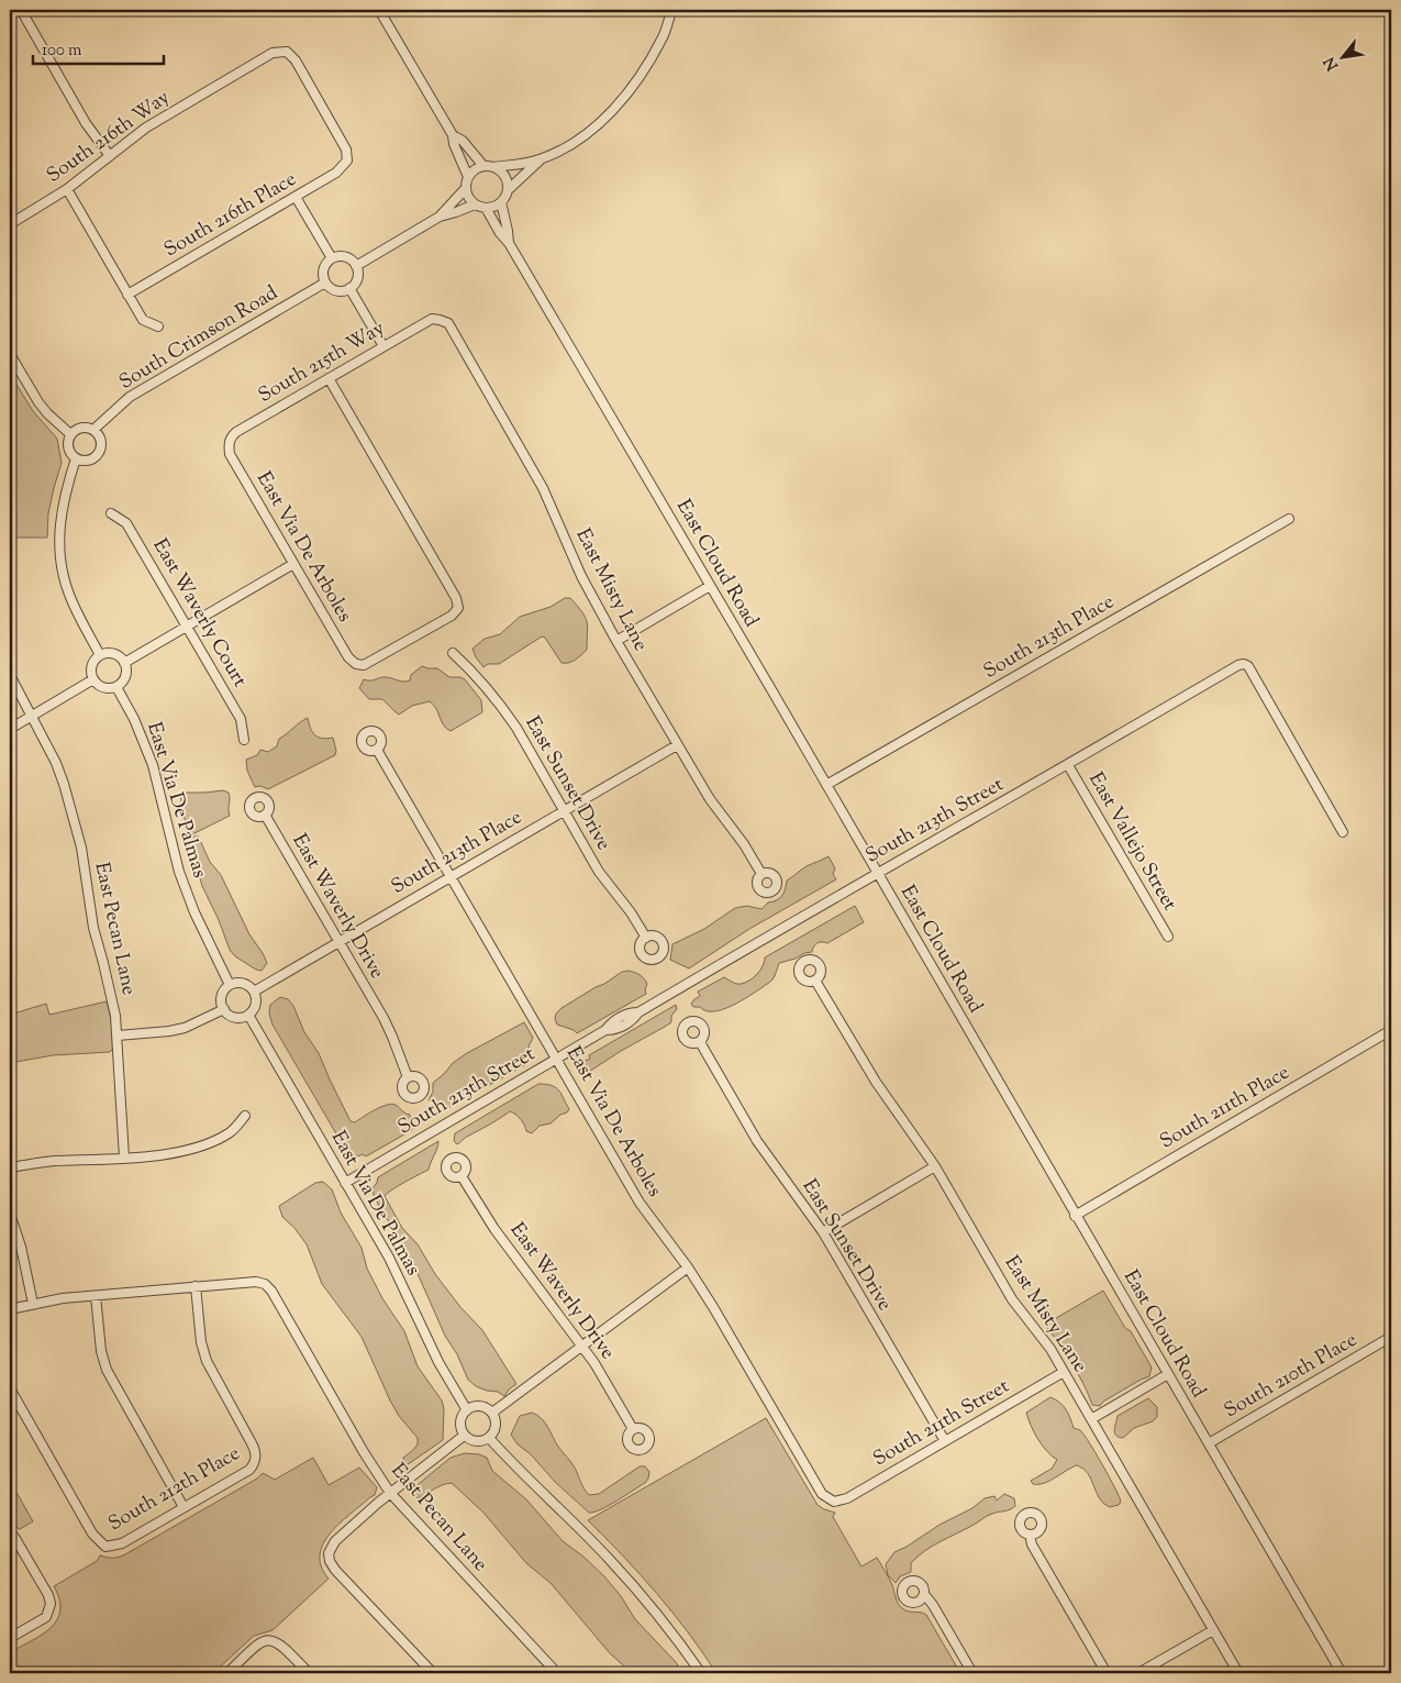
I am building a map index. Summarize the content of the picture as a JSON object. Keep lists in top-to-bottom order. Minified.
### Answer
{"streets":{"street":["South 216th Way","South 216th Place","South Crimson Road","South 215th Way","East Via De Arboles","East Cloud Road","East Misty Lane","East Waverly Court","South 213th Place","East Sunset Drive","East Via De Palmas","South 213th Street","East Vallejo Street","East Waverly Drive","East Pecan Lane","South 211th Place","South 210th Place","South 211th Street","South 212th Place"]},"crossings":[["South 216th Way","South 216th Place"],["South 215th Way","East Via De Arboles"],["South 215th Way","East Misty Lane"],["East Via De Arboles","South 213th Place"],["East Via De Arboles","South 213th Street"],["East Via De Arboles","South 211th Street"],["East Cloud Road","South 213th Place"],["East Cloud Road","South 213th Street"],["East Cloud Road","South 211th Place"],["East Cloud Road","South 210th Place"],["East Misty Lane","South 213th Place"],["East Misty Lane","South 211th Street"],["South 213th Place","East Sunset Drive"],["South 213th Place","East Via De Palmas"],["South 213th Place","East Waverly Drive"],["East Sunset Drive","South 211th Street"],["East Via De Palmas","South 213th Street"],["South 213th Street","East Vallejo Street"],["East Pecan Lane","South 212th Place"]],"scale_bar":"100 m","north":"bottom left"}
